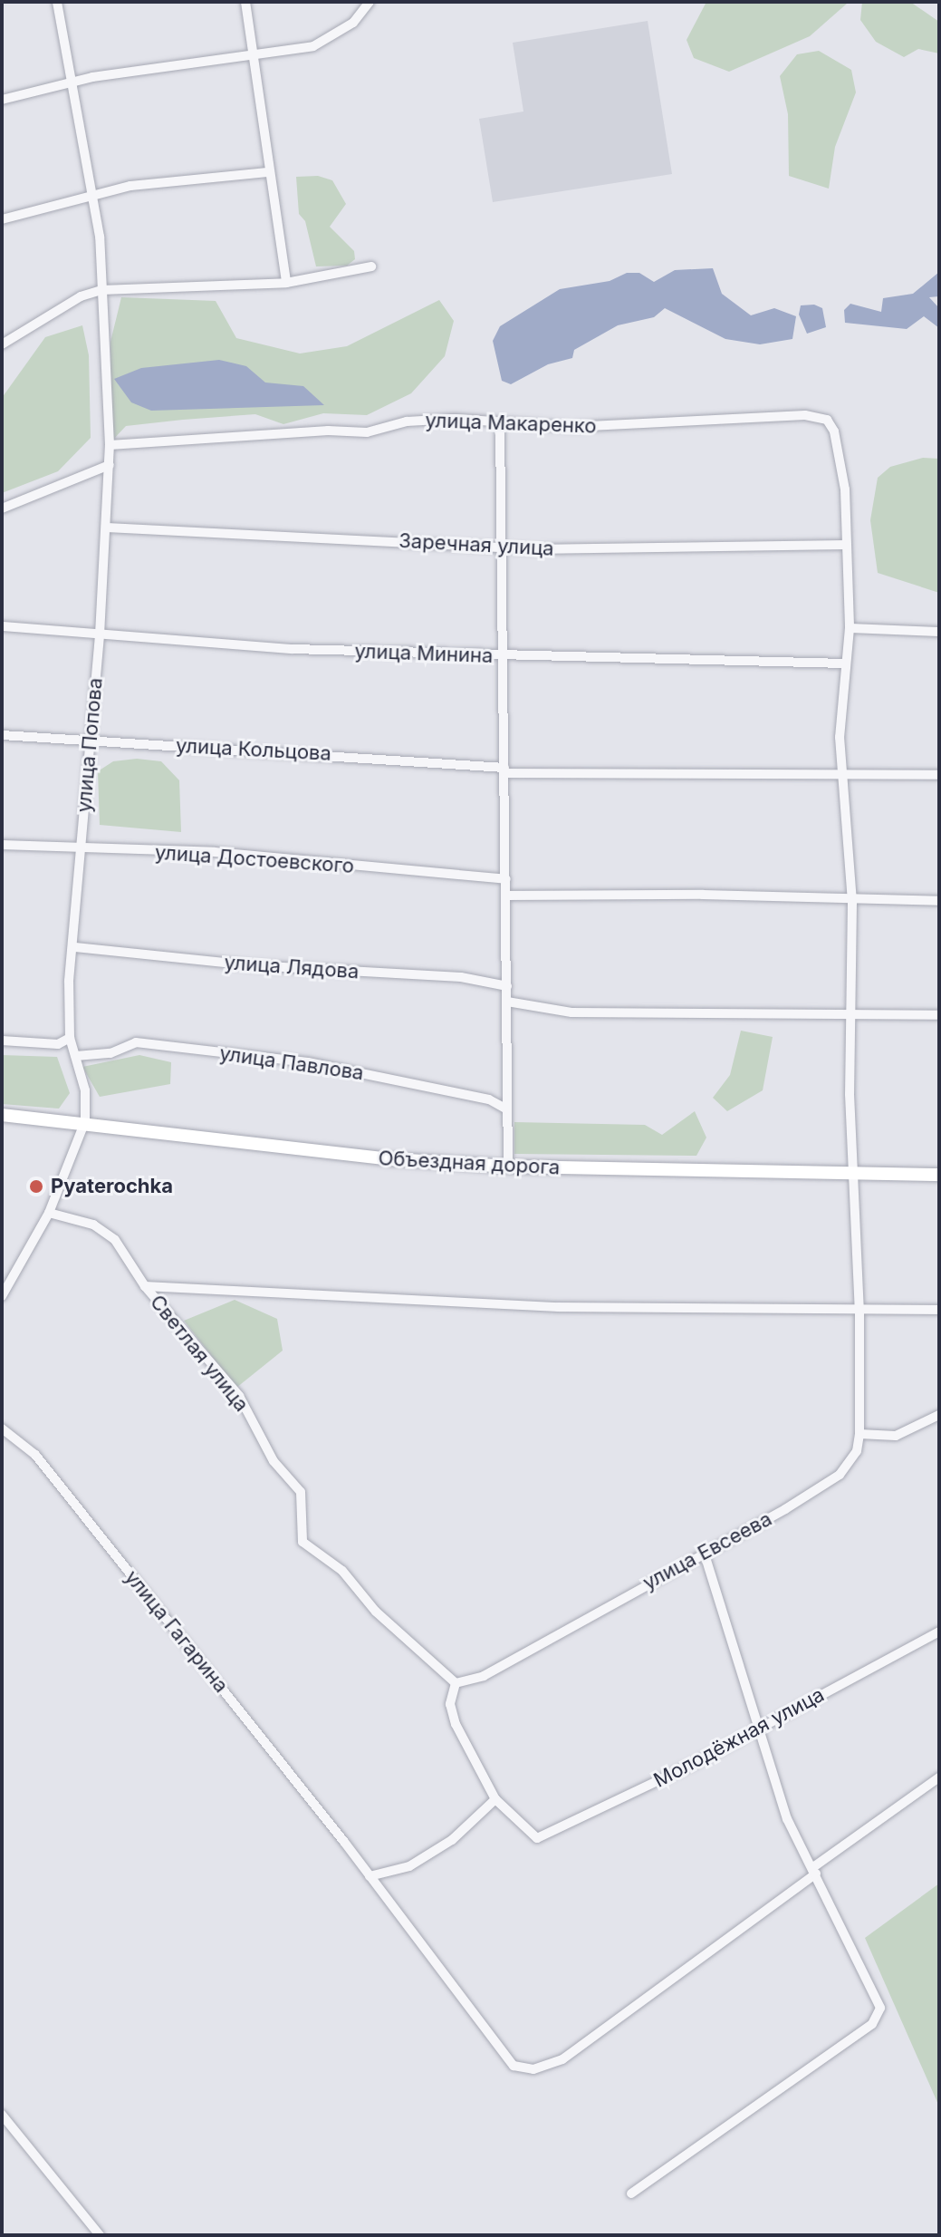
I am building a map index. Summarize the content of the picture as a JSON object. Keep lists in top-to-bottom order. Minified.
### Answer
{"streets":{"main road":["Объездная дорога"],"street":["улица Макаренко","Заречная улица","улица Минина","улица Попова","улица Кольцова","улица Достоевского","улица Лядова","улица Павлова","Светлая улица","улица Евсеева","улица Гагарина","Молодёжная улица"]},"crossings":[["улица Макаренко","Заречная улица"],["улица Макаренко","улица Попова"],["Заречная улица","улица Попова"],["улица Минина","улица Попова"],["улица Попова","улица Кольцова"],["улица Попова","улица Достоевского"],["улица Попова","улица Лядова"],["улица Попова","улица Павлова"],["улица Попова","Объездная дорога"],["Светлая улица","улица Евсеева"]],"places":["Pyaterochka"]}
